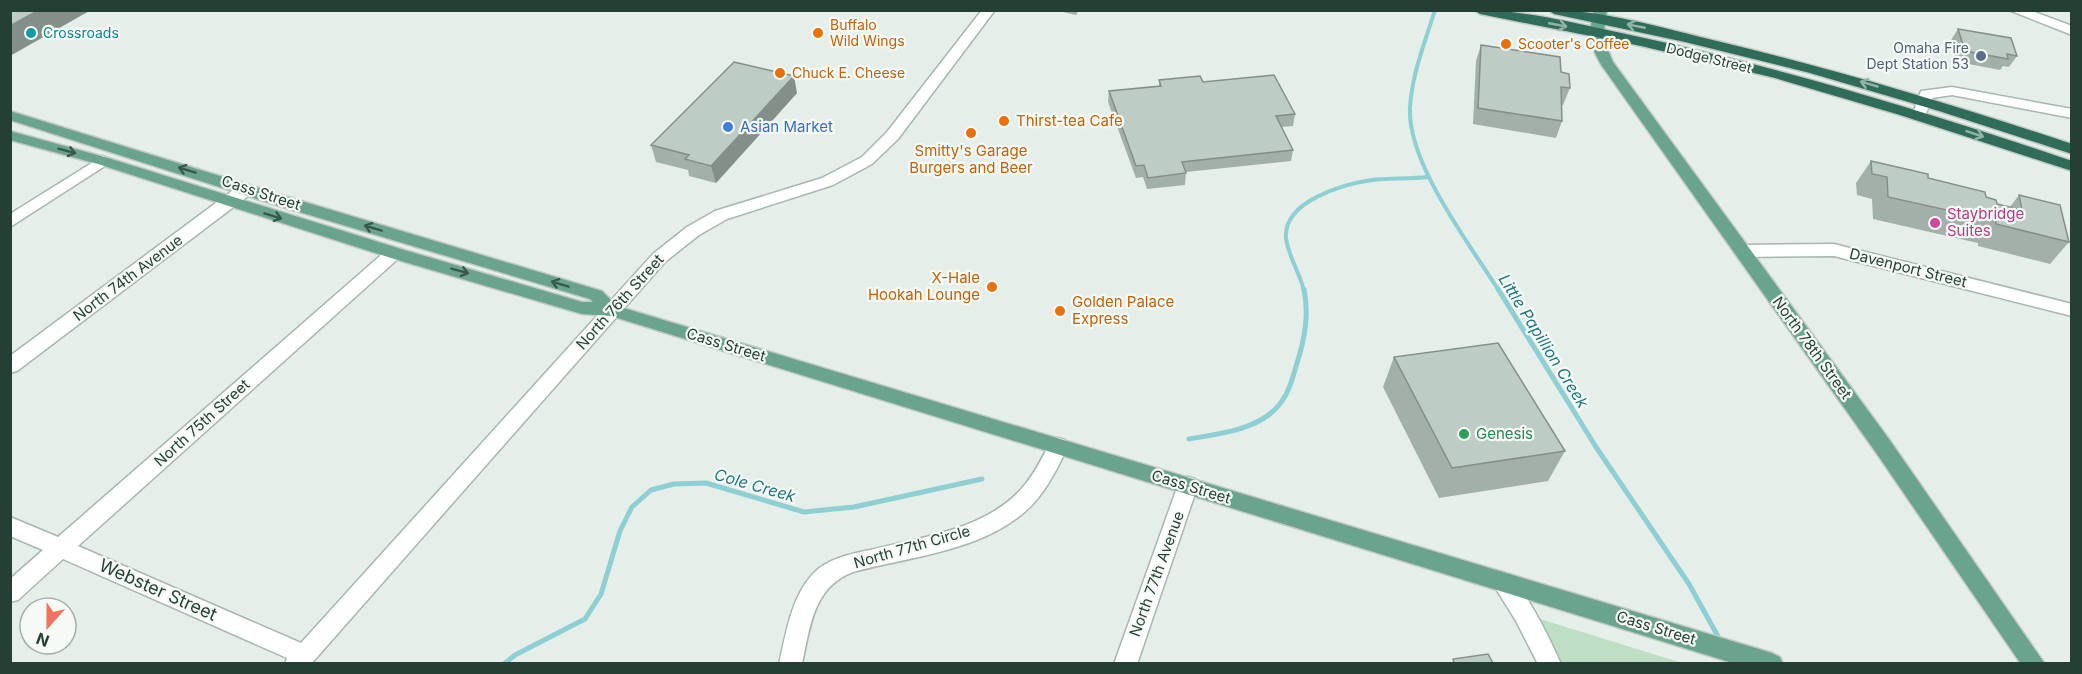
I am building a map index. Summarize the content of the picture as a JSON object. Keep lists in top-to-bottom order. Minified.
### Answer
{"streets":{"highway":["Dodge Street"],"main road":["Cass Street","North 78th Street"],"street":["Davenport Street","North 74th Avenue","North 76th Street","North 75th Street","North 77th Circle","North 77th Avenue","Webster Street"]},"crossings":[["Dodge Street","North 78th Street"],["Cass Street","North 74th Avenue"],["Cass Street","North 76th Street"],["Cass Street","North 75th Street"],["Cass Street","North 77th Circle"],["Cass Street","North 77th Avenue"],["Davenport Street","North 78th Street"],["North 76th Street","Webster Street"],["North 75th Street","Webster Street"]],"water":["Little Papillion Creek","Cole Creek"],"places":["Crossroads","Buffalo Wild Wings","Scooter's Coffee","Omaha Fire Dept Station 53","Chuck E. Cheese","Thirst-tea Cafe","Asian Market","Smitty's Garage Burgers and Beer","Staybridge Suites","X-Hale Hookah Lounge","Golden Palace Express","Genesis"],"north":"bottom"}
